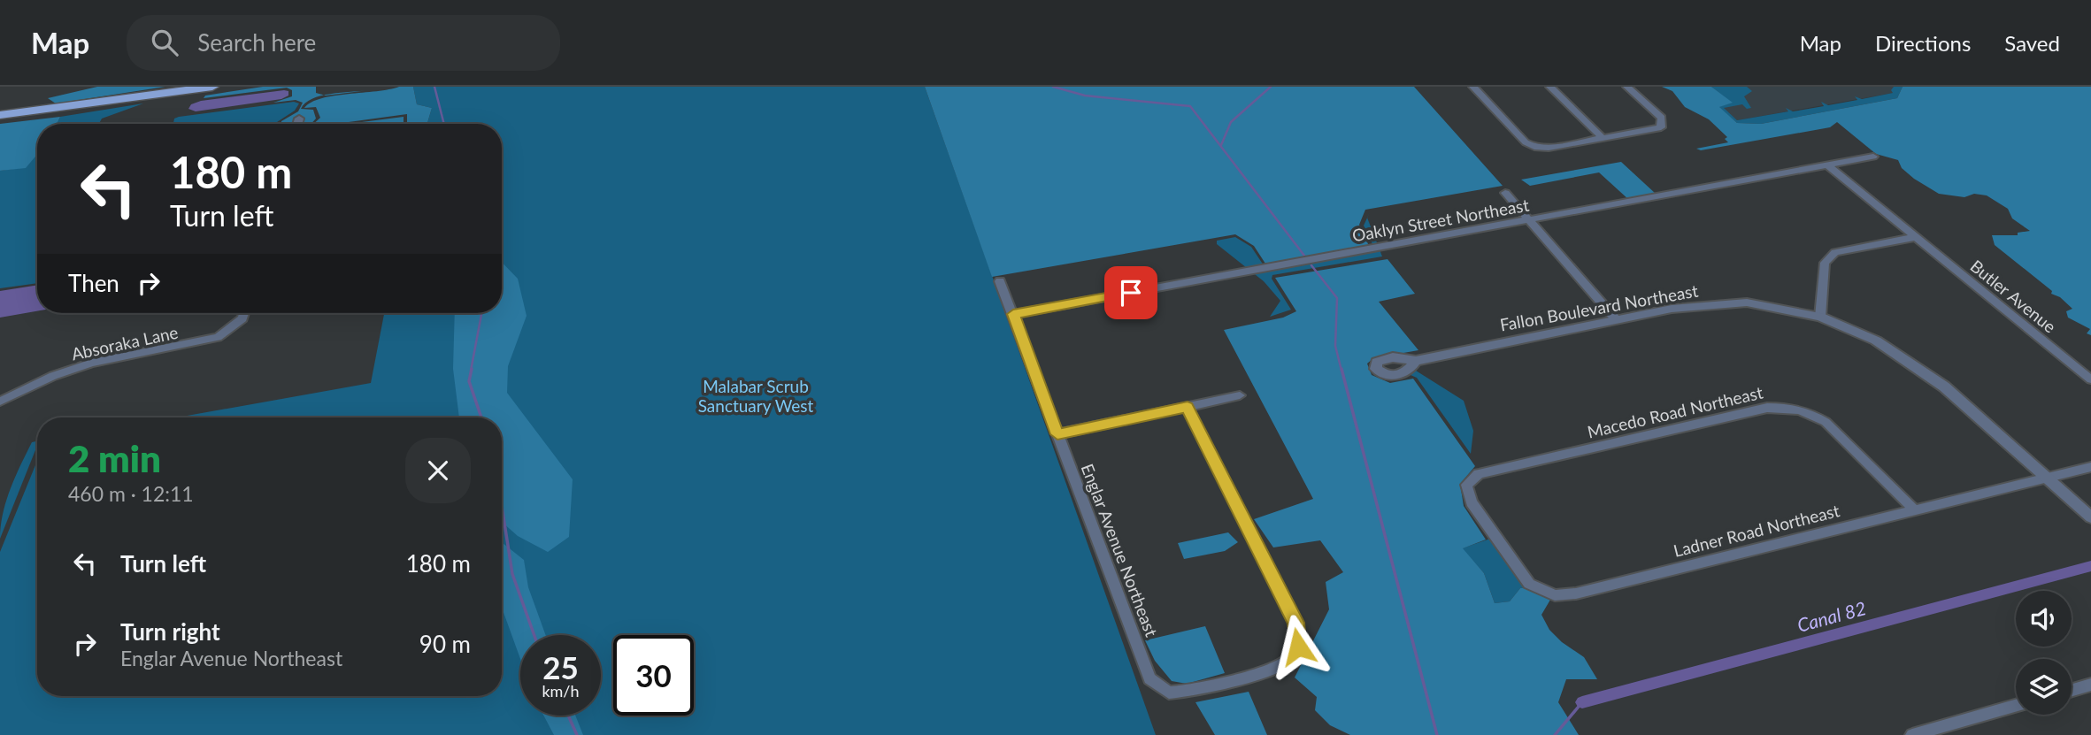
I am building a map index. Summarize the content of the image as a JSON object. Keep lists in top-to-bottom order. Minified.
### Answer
{"streets":{"street":["Oaklyn Street Northeast","Butler Avenue","Fallon Boulevard Northeast","Absoraka Lane","Macedo Road Northeast","Ladner Road Northeast","Englar Avenue Northeast"]},"crossings":[["Oaklyn Street Northeast","Butler Avenue"],["Oaklyn Street Northeast","Englar Avenue Northeast"],["Fallon Boulevard Northeast","Ladner Road Northeast"],["Macedo Road Northeast","Ladner Road Northeast"]],"water":["Canal 82"],"parks":["Malabar Scrub Sanctuary West"],"page":{"header":"Map","search":"Search here","nav":["Map","Directions","Saved"],"turn":["180 m","Turn left"],"then":"Then","heading":["2 min","460 m · 12:11"],"list":[{"name":"Turn left","value":"180 m"},{"name":"Turn right","note":"Englar Avenue Northeast","value":"90 m"}],"speed":"25 km/h","limit":"30"}}
